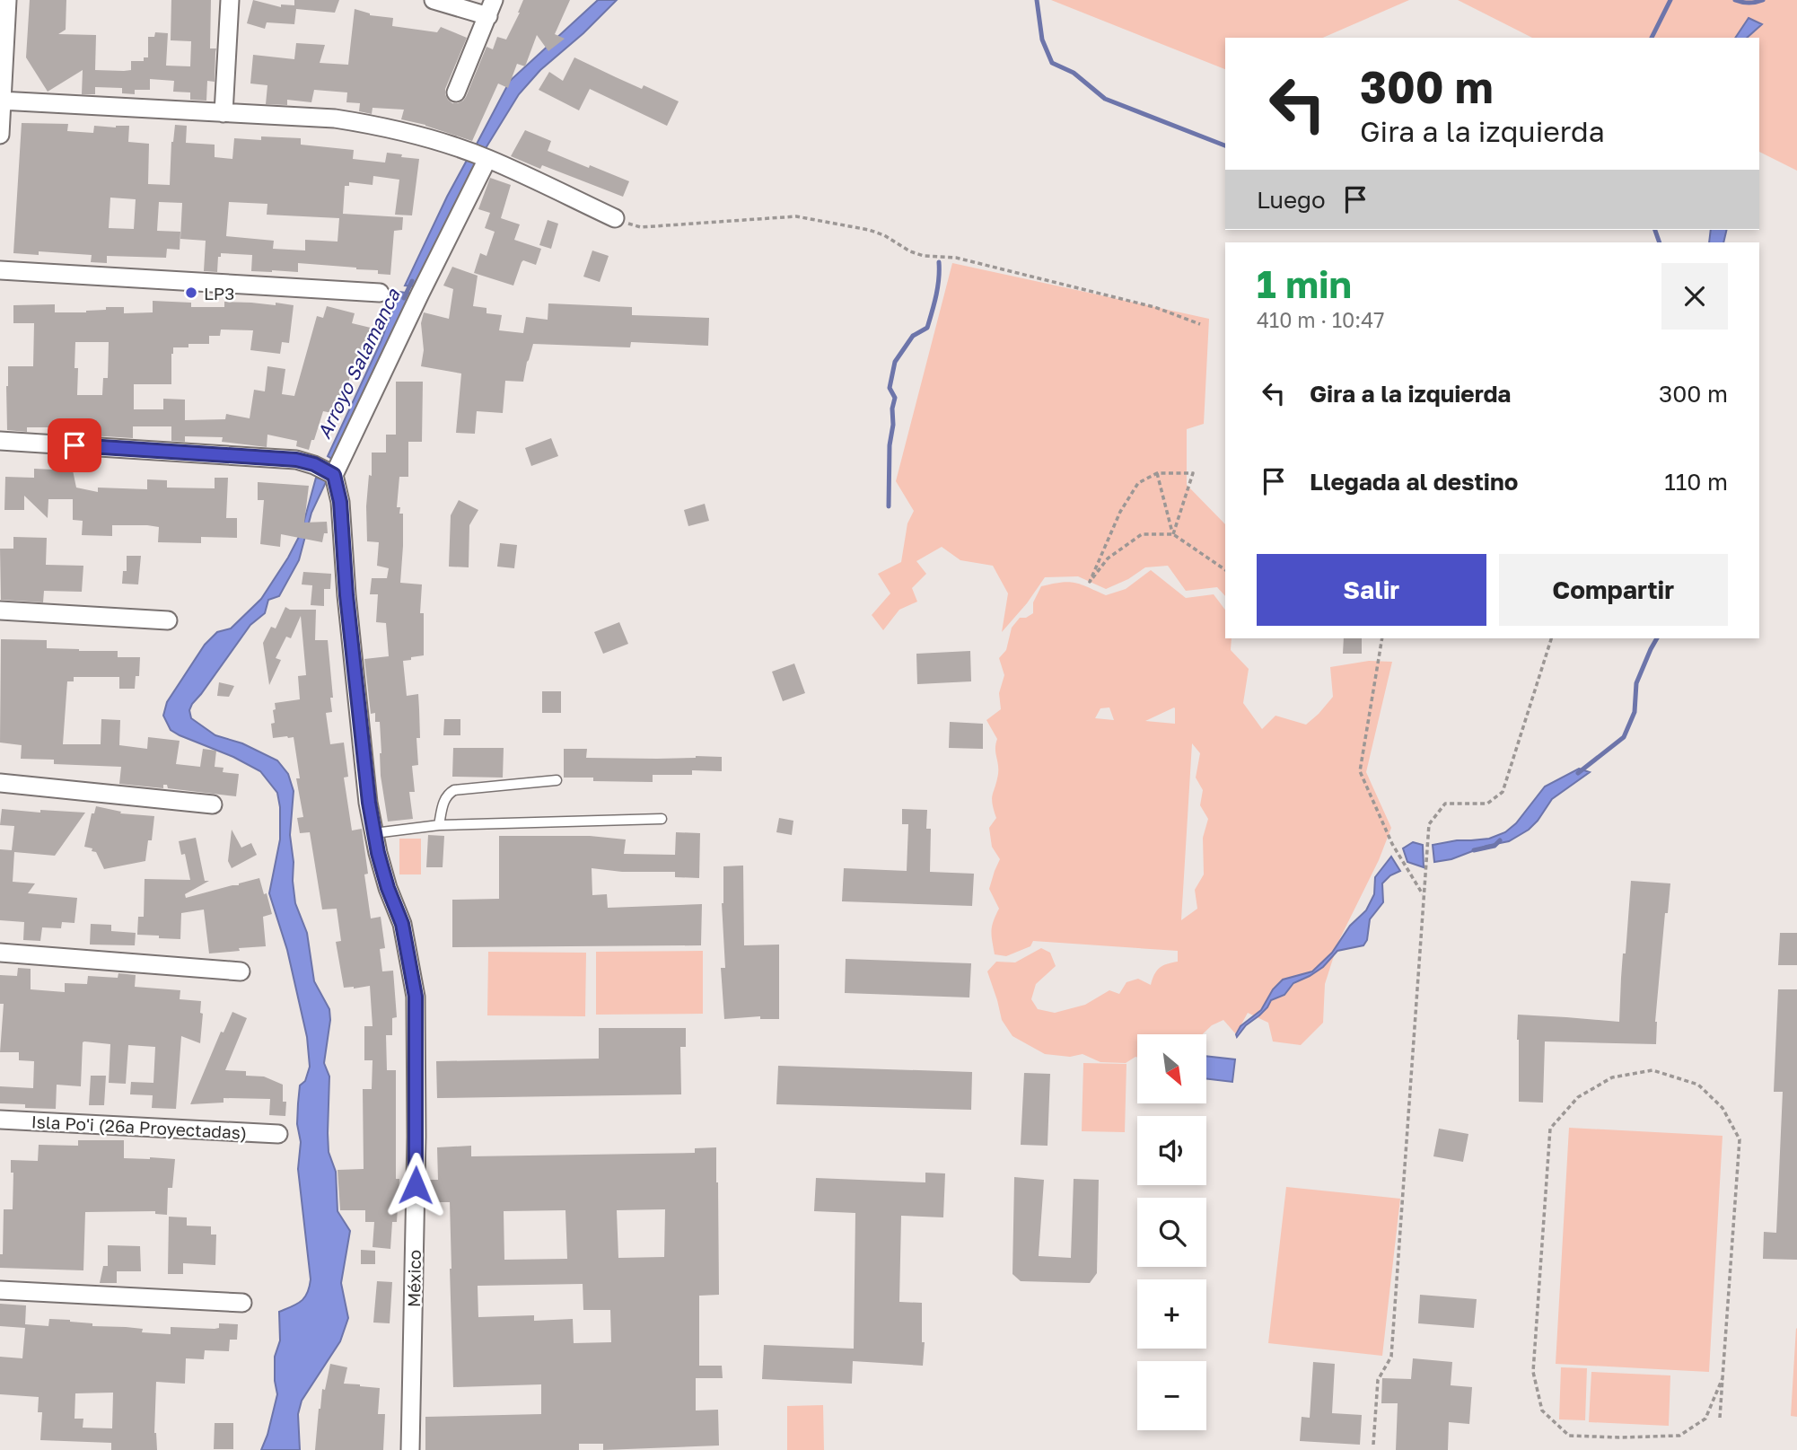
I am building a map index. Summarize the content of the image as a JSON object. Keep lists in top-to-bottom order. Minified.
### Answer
{"streets":{"street":["Isla Po'i (26ª Proyectadas)","México"]},"water":["Arroyo Salamanca"],"places":["LP3"],"north":"bottom right","page":{"turn":["300 m","Gira a la izquierda"],"then":"Luego","heading":["1 min","410 m · 10:47"],"list":[{"name":"Gira a la izquierda","value":"300 m"},{"name":"Llegada al destino","value":"110 m"}],"buttons":["Salir","Compartir"],"map_buttons":["+","−"]}}
